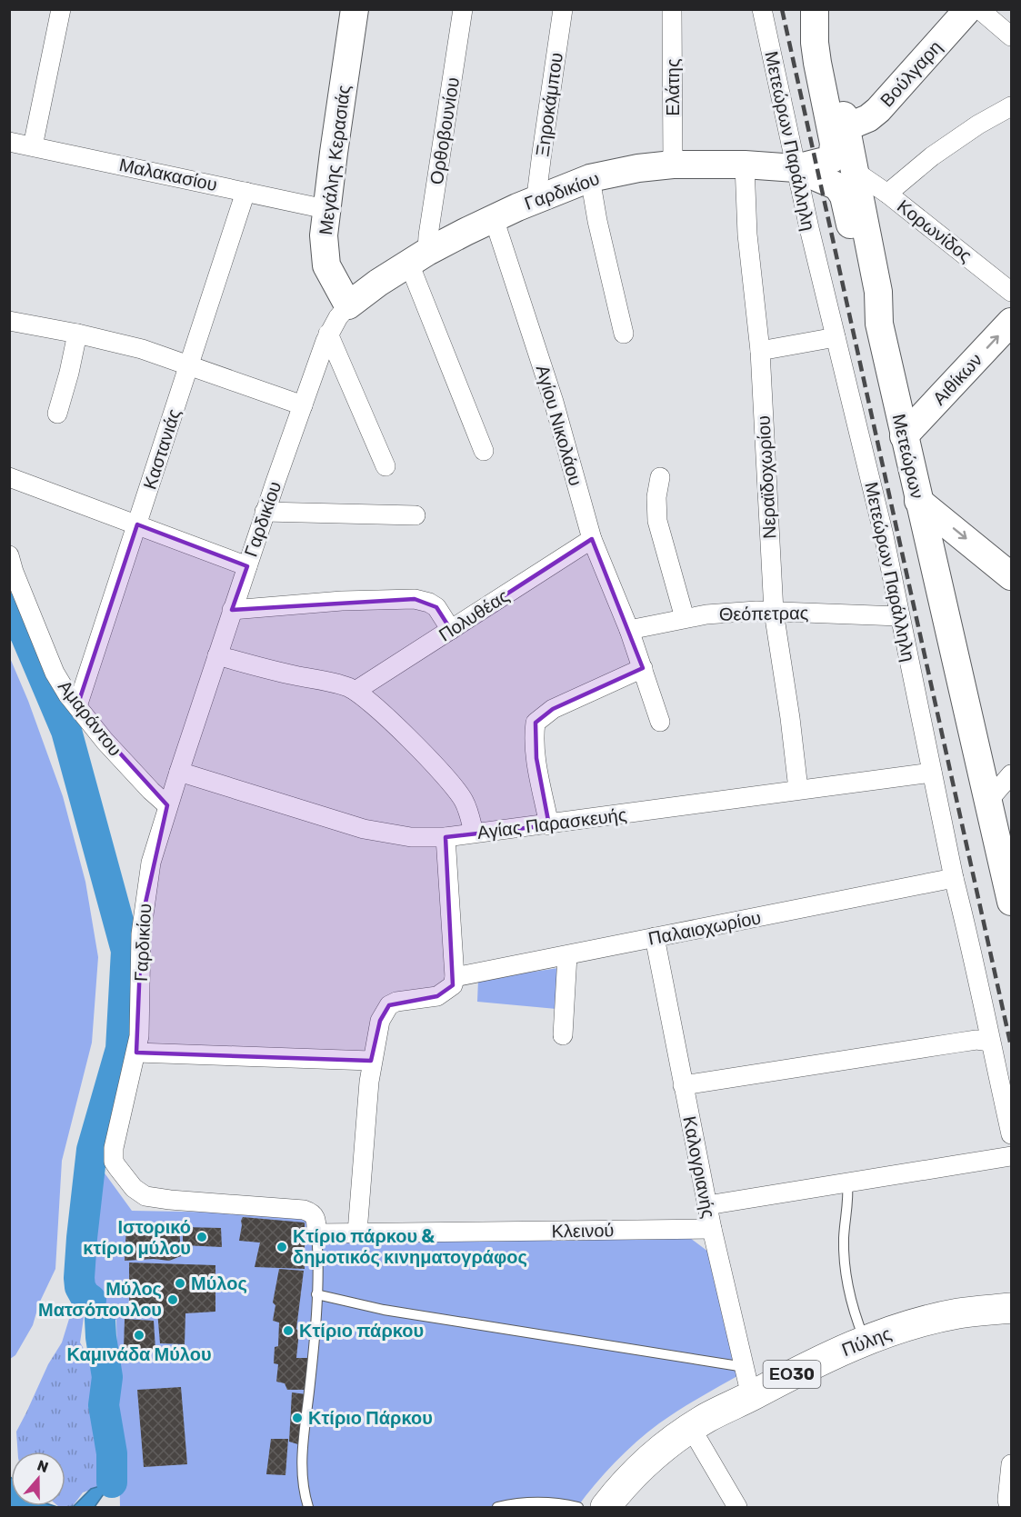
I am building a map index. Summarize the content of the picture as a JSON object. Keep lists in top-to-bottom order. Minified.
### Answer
{"streets":{"main road":["Πύλης","ΕΟ30"],"street":["Βούλγαρη","Ελάτης","Ξηροκάμπου","Ορθοβουνίου","Μετεώρων Παράλληλη","Μεγάλης Κερασιάς","Μαλακασίου","Γαρδικίου","Κορωνίδος","Αιθίκων","Αγίου Νικολάου","Καστανιάς","Μετεώρων","Νεραϊδοχωρίου","Θεόπετρας","Πολυθέας","Αμαράντου","Αγίας Παρασκευής","Παλαιοχωρίου","Καλογριανής","Κλεινού"]},"crossings":[["Βούλγαρη","Μετεώρων"],["Ελάτης","Γαρδικίου"],["Ξηροκάμπου","Γαρδικίου"],["Ορθοβουνίου","Γαρδικίου"],["Μετεώρων Παράλληλη","Γαρδικίου"],["Μετεώρων Παράλληλη","Θεόπετρας"],["Μετεώρων Παράλληλη","Αγίας Παρασκευής"],["Μετεώρων Παράλληλη","Παλαιοχωρίου"],["Μεγάλης Κερασιάς","Μαλακασίου"],["Μεγάλης Κερασιάς","Γαρδικίου"],["Μαλακασίου","Καστανιάς"],["Γαρδικίου","Αγίου Νικολάου"],["Γαρδικίου","Νεραϊδοχωρίου"],["Γαρδικίου","Αμαράντου"],["Γαρδικίου","Αγίας Παρασκευής"],["Γαρδικίου","Κλεινού"],["Κορωνίδος","Μετεώρων"],["Αιθίκων","Μετεώρων"],["Αγίου Νικολάου","Θεόπετρας"],["Αγίου Νικολάου","Πολυθέας"],["Καστανιάς","Αμαράντου"],["Νεραϊδοχωρίου","Θεόπετρας"],["Νεραϊδοχωρίου","Αγίας Παρασκευής"],["Παλαιοχωρίου","Καλογριανής"],["Καλογριανής","Κλεινού"],["Καλογριανής","Πύλης"]],"one_way":["Αιθίκων"],"places":["Ιστορικό κτίριο μύλου","Κτίριο πάρκου & δημοτικός κινηματογράφος","Μύλος","Μύλος Ματσόπουλου","Κτίριο πάρκου","Καμινάδα Μύλου","Κτίριο Πάρκου"],"north":"top"}
